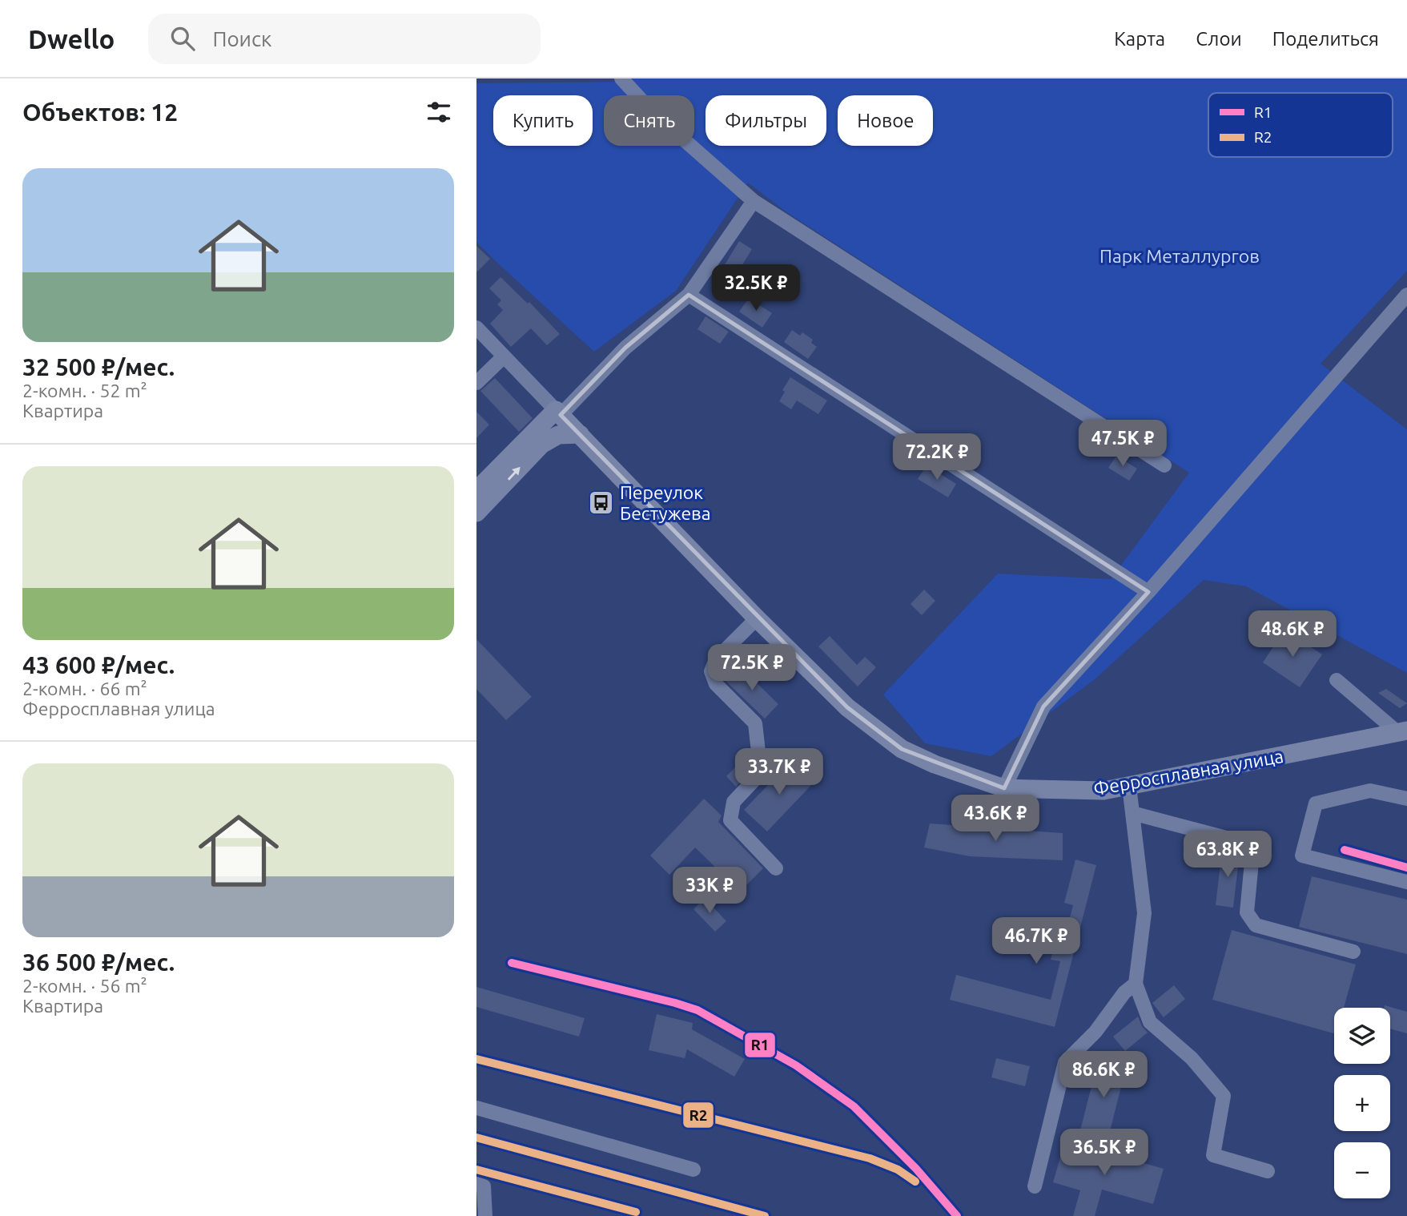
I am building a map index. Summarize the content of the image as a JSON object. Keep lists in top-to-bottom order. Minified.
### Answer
{"streets":{"main road":["Ферросплавная улица"]},"parks":["Парк Металлургов"],"places":{"bus stop":["Переулок Бестужева"]},"lines":["transit line R1","transit line R2"],"legend":["R1","R2"],"page":{"header":"Dwello","search":"Поиск","nav":["Карта","Слои","Поделиться"],"heading":"Объектов: 12","chip":["Купить","Снять","Фильтры","Новое"],"list":[{"name":"32 500 ₽/мес.","note":"2-комн. · 52 m² · Квартира"},{"name":"43 600 ₽/мес.","note":"2-комн. · 66 m² · Ферросплавная улица"},{"name":"36 500 ₽/мес.","note":"2-комн. · 56 m² · Квартира"}],"price":["32.5K ₽","47.5K ₽","72.2K ₽","48.6K ₽","72.5K ₽","33.7K ₽","43.6K ₽","63.8K ₽","33K ₽","46.7K ₽","86.6K ₽","36.5K ₽"],"map_buttons":["+","−"]}}
